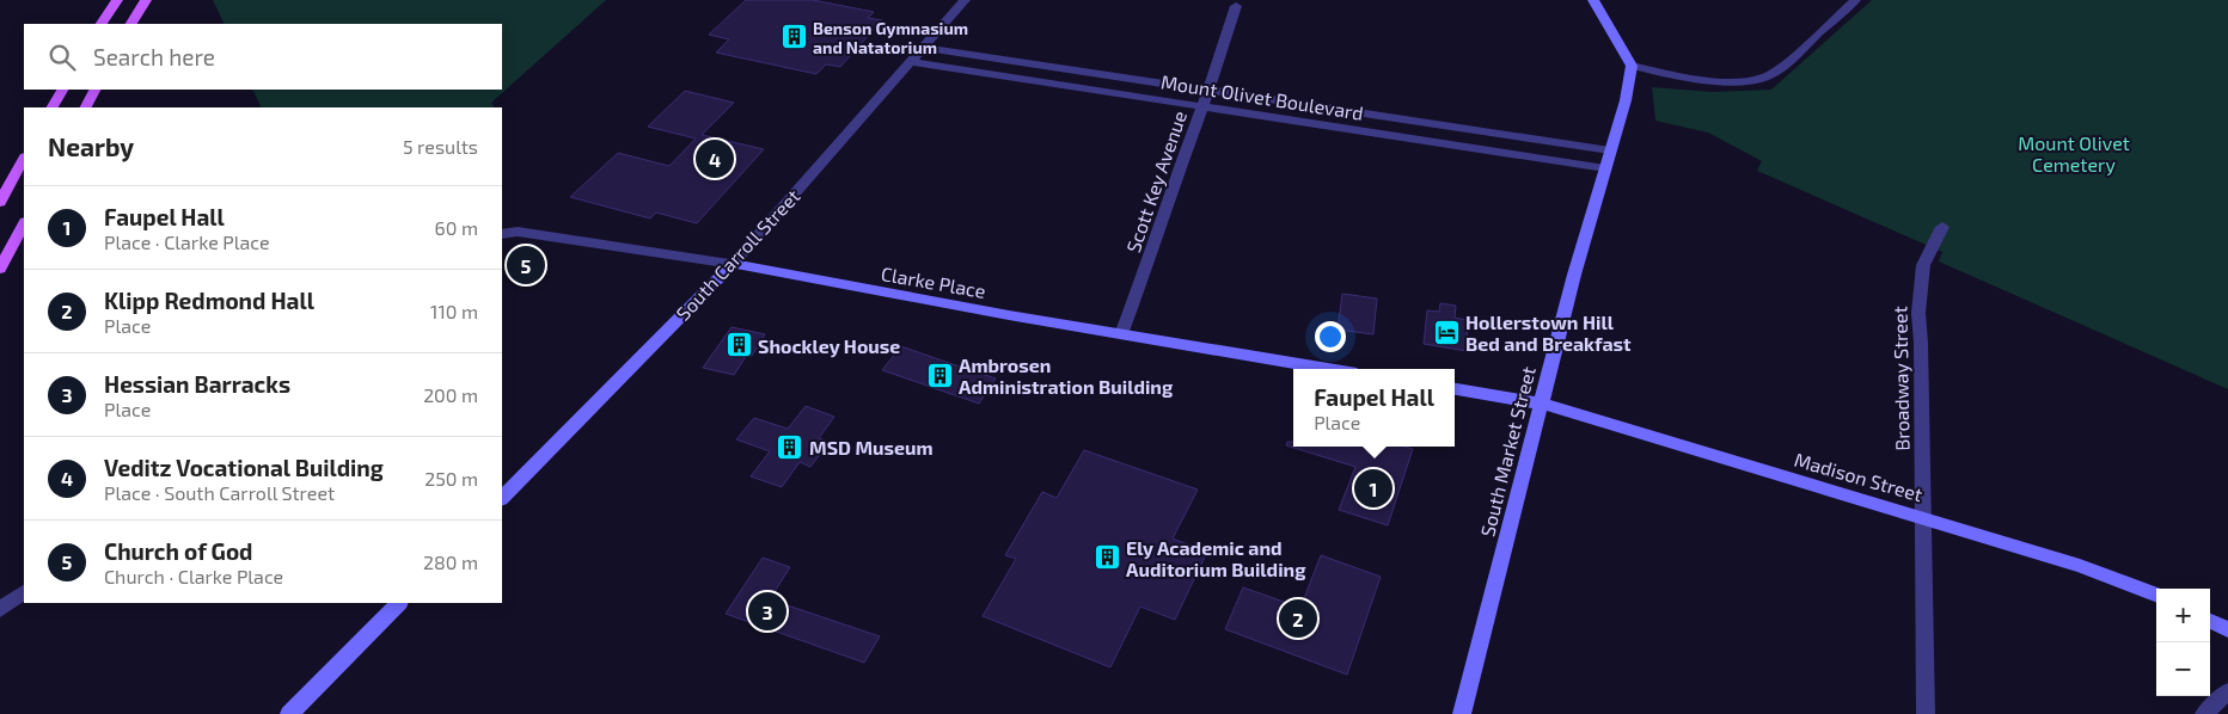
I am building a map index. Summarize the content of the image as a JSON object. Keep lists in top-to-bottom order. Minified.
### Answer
{"streets":{"street":["Mount Olivet Boulevard","Scott Key Avenue","South Carroll Street","Clarke Place","Broadway Street","South Market Street","Madison Street"]},"crossings":[["Mount Olivet Boulevard","Scott Key Avenue"],["Mount Olivet Boulevard","South Carroll Street"],["Mount Olivet Boulevard","South Market Street"],["Scott Key Avenue","Clarke Place"],["South Carroll Street","Clarke Place"],["Broadway Street","Madison Street"],["South Market Street","Madison Street"]],"parks":["Mount Olivet Cemetery"],"places":{"building":["Benson Gymnasium and Natatorium","Shockley House","Ambrosen Administration Building","MSD Museum","Ely Academic and Auditorium Building"],"hotel":["Hollerstown Hill Bed and Breakfast"]},"page":{"search":"Search here","heading":["Nearby","5 results"],"pins":["4","5","1","3","2"],"list":[{"mark":"1","name":"Faupel Hall","note":"Place · Clarke Place","value":"60 m"},{"mark":"2","name":"Klipp Redmond Hall","note":"Place","value":"110 m"},{"mark":"3","name":"Hessian Barracks","note":"Place","value":"200 m"},{"mark":"4","name":"Veditz Vocational Building","note":"Place · South Carroll Street","value":"250 m"},{"mark":"5","name":"Church of God","note":"Church · Clarke Place","value":"280 m"}],"popup":["Faupel Hall","Place"],"map_buttons":["+","−"]}}
